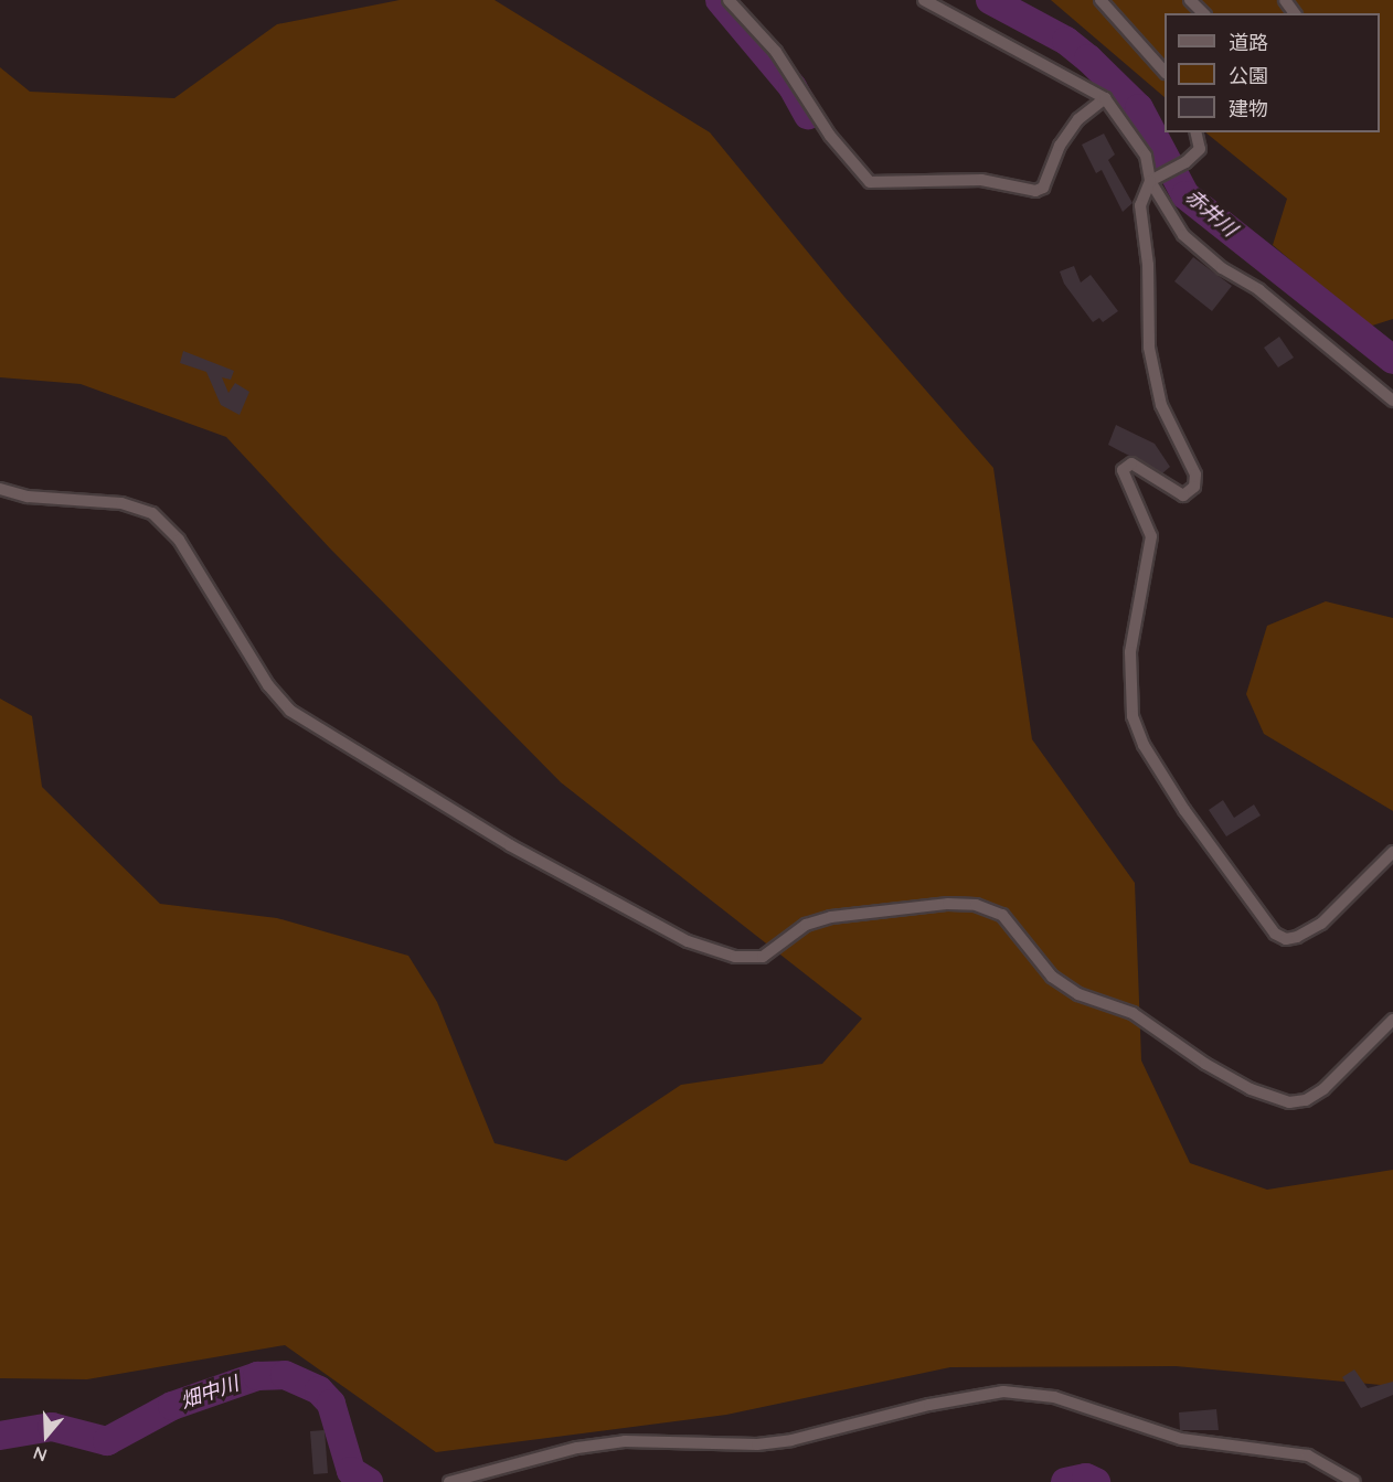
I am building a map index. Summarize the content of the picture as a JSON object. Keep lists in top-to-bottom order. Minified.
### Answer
{"water":["赤井川","畑中川"],"legend":["道路","公園","建物"],"north":"bottom"}
